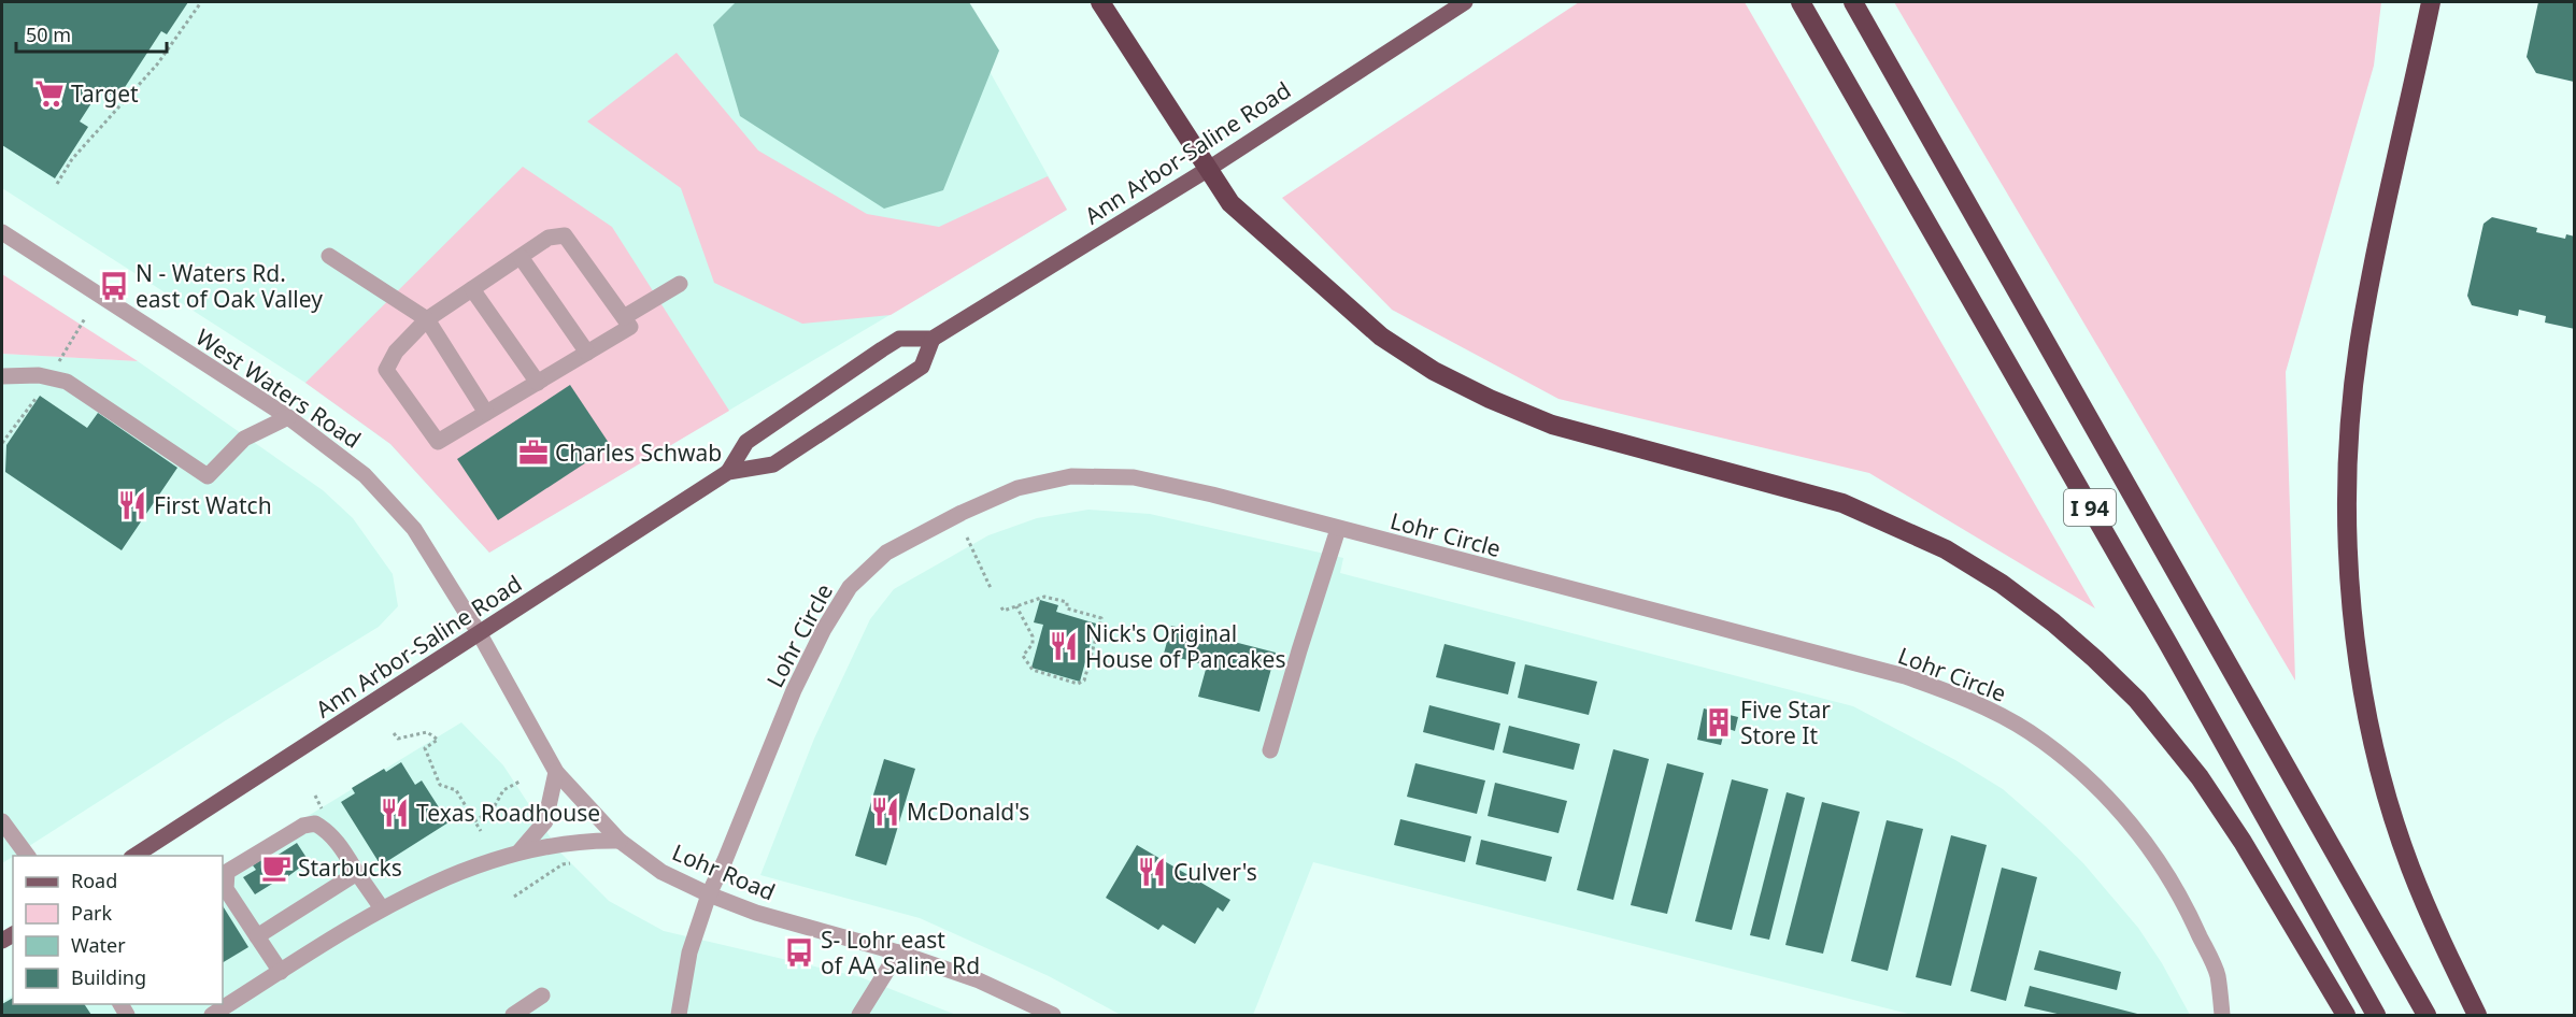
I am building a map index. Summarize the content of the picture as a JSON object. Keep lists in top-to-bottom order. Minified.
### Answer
{"streets":{"highway":["I 94"],"main road":["Ann Arbor-Saline Road"],"street":["West Waters Road","Lohr Circle","Lohr Road"]},"crossings":[["Ann Arbor-Saline Road","West Waters Road"],["Ann Arbor-Saline Road","Lohr Road"],["West Waters Road","Lohr Road"],["Lohr Circle","Lohr Road"]],"places":{"supermarket":["Target"],"bus stop":["N - Waters Rd. east of Oak Valley","S- Lohr east of AA Saline Rd"],"office":["Charles Schwab"],"restaurant":["First Watch","Nick's Original House of Pancakes","McDonald's","Texas Roadhouse","Culver's"],"building":["Five Star Store It"],"cafe":["Starbucks"]},"legend":["Road","Park","Water","Building"],"scale_bar":"50 m"}
